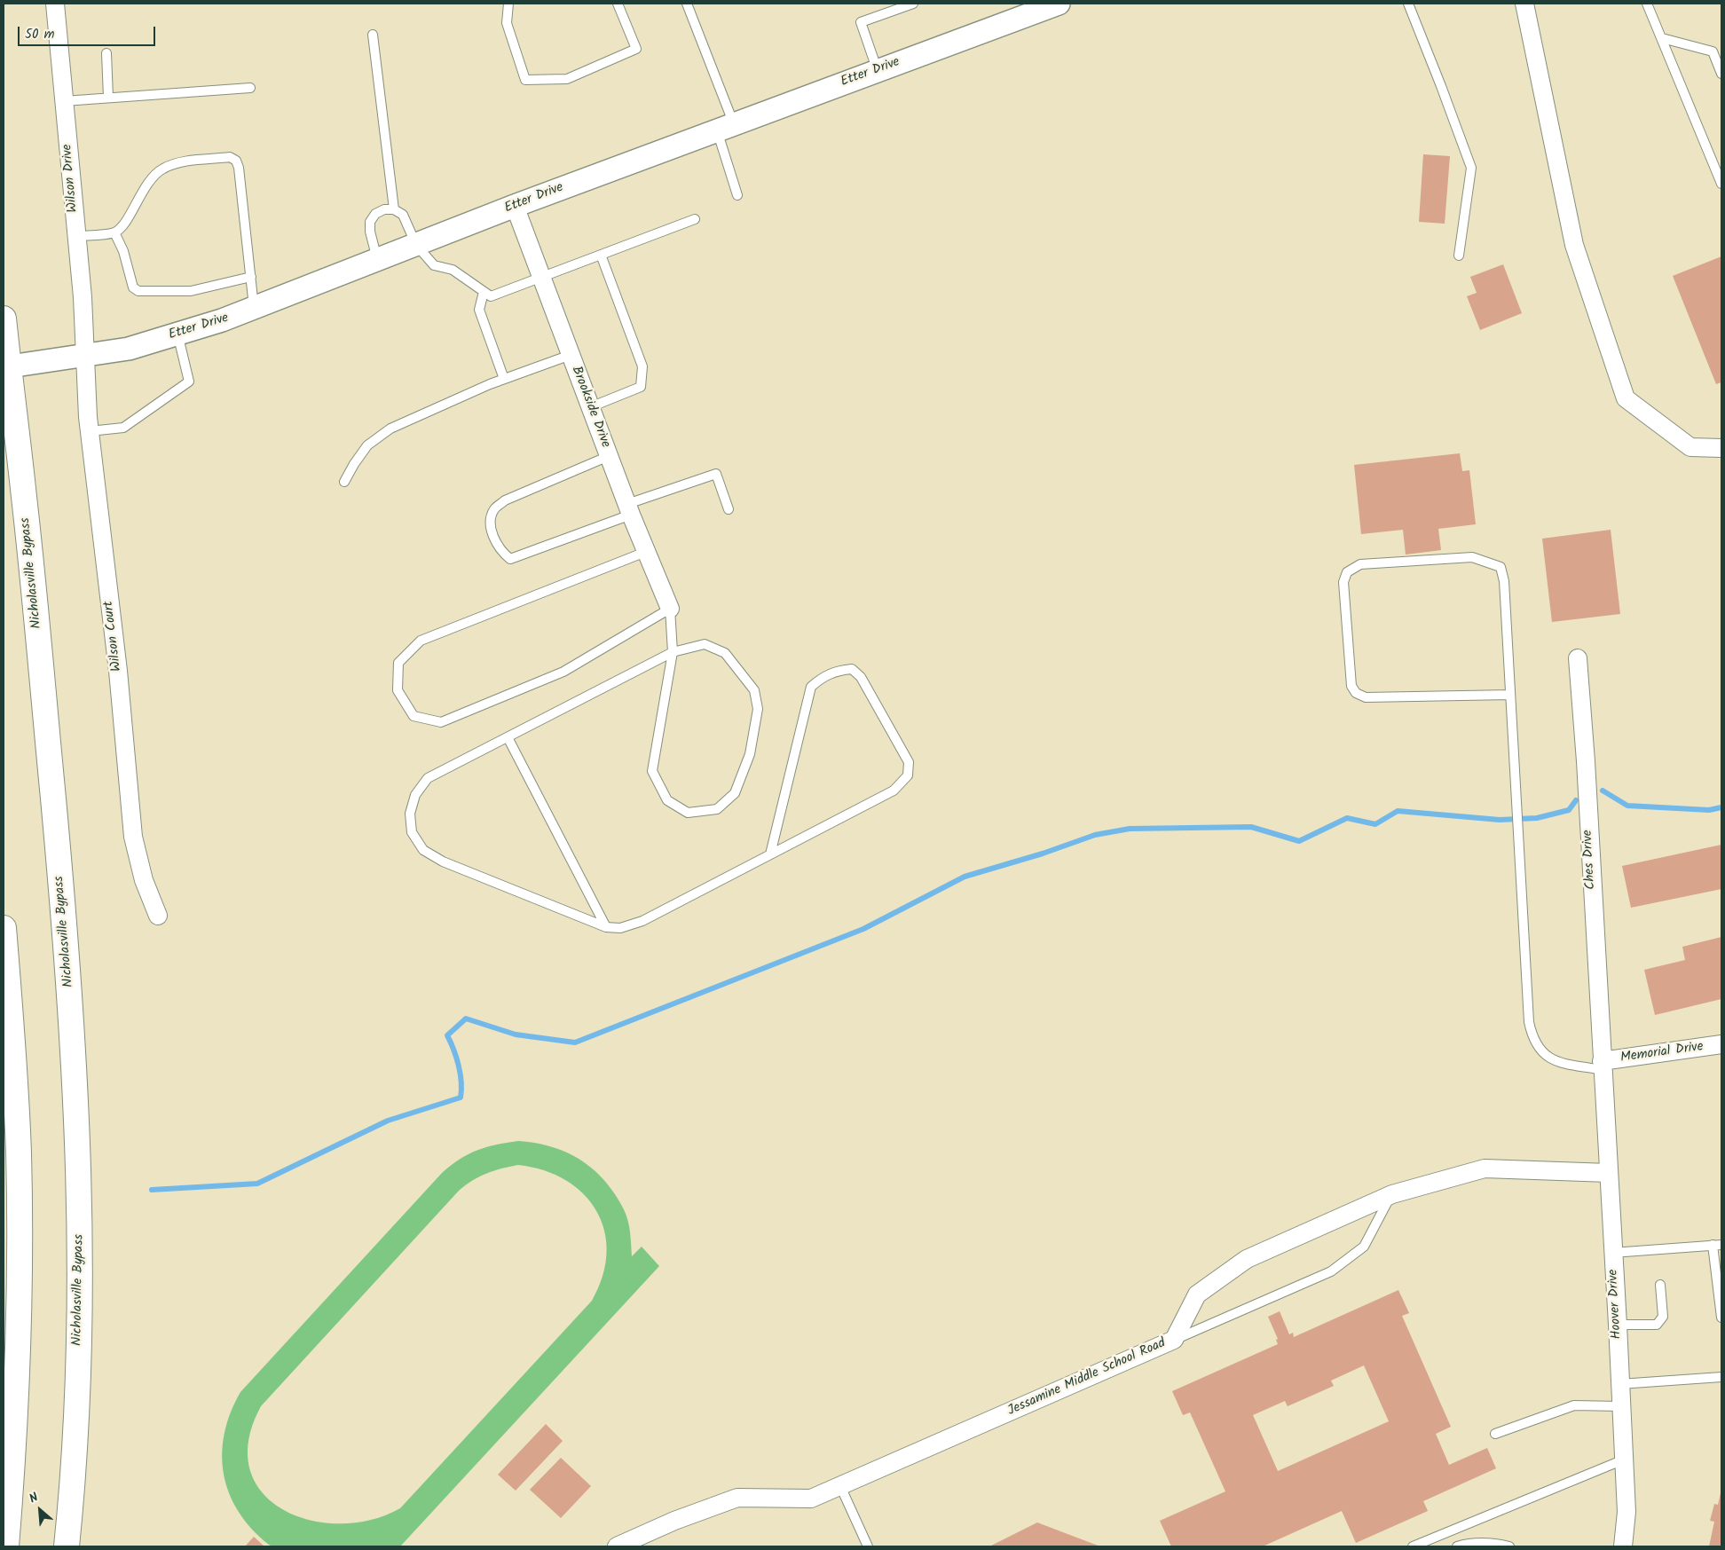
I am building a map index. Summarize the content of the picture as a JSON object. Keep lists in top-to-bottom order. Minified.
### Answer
{"streets":{"highway":["Nicholasville Bypass"],"street":["Etter Drive","Wilson Drive","Brookside Drive","Wilson Court","Ches Drive","Memorial Drive","Hoover Drive","Jessamine Middle School Road"]},"crossings":[["Etter Drive","Wilson Drive"],["Etter Drive","Brookside Drive"],["Etter Drive","Nicholasville Bypass"],["Etter Drive","Wilson Court"],["Wilson Drive","Wilson Court"],["Ches Drive","Memorial Drive"],["Ches Drive","Hoover Drive"],["Memorial Drive","Hoover Drive"],["Hoover Drive","Jessamine Middle School Road"]],"scale_bar":"50 m","north":"top left"}
